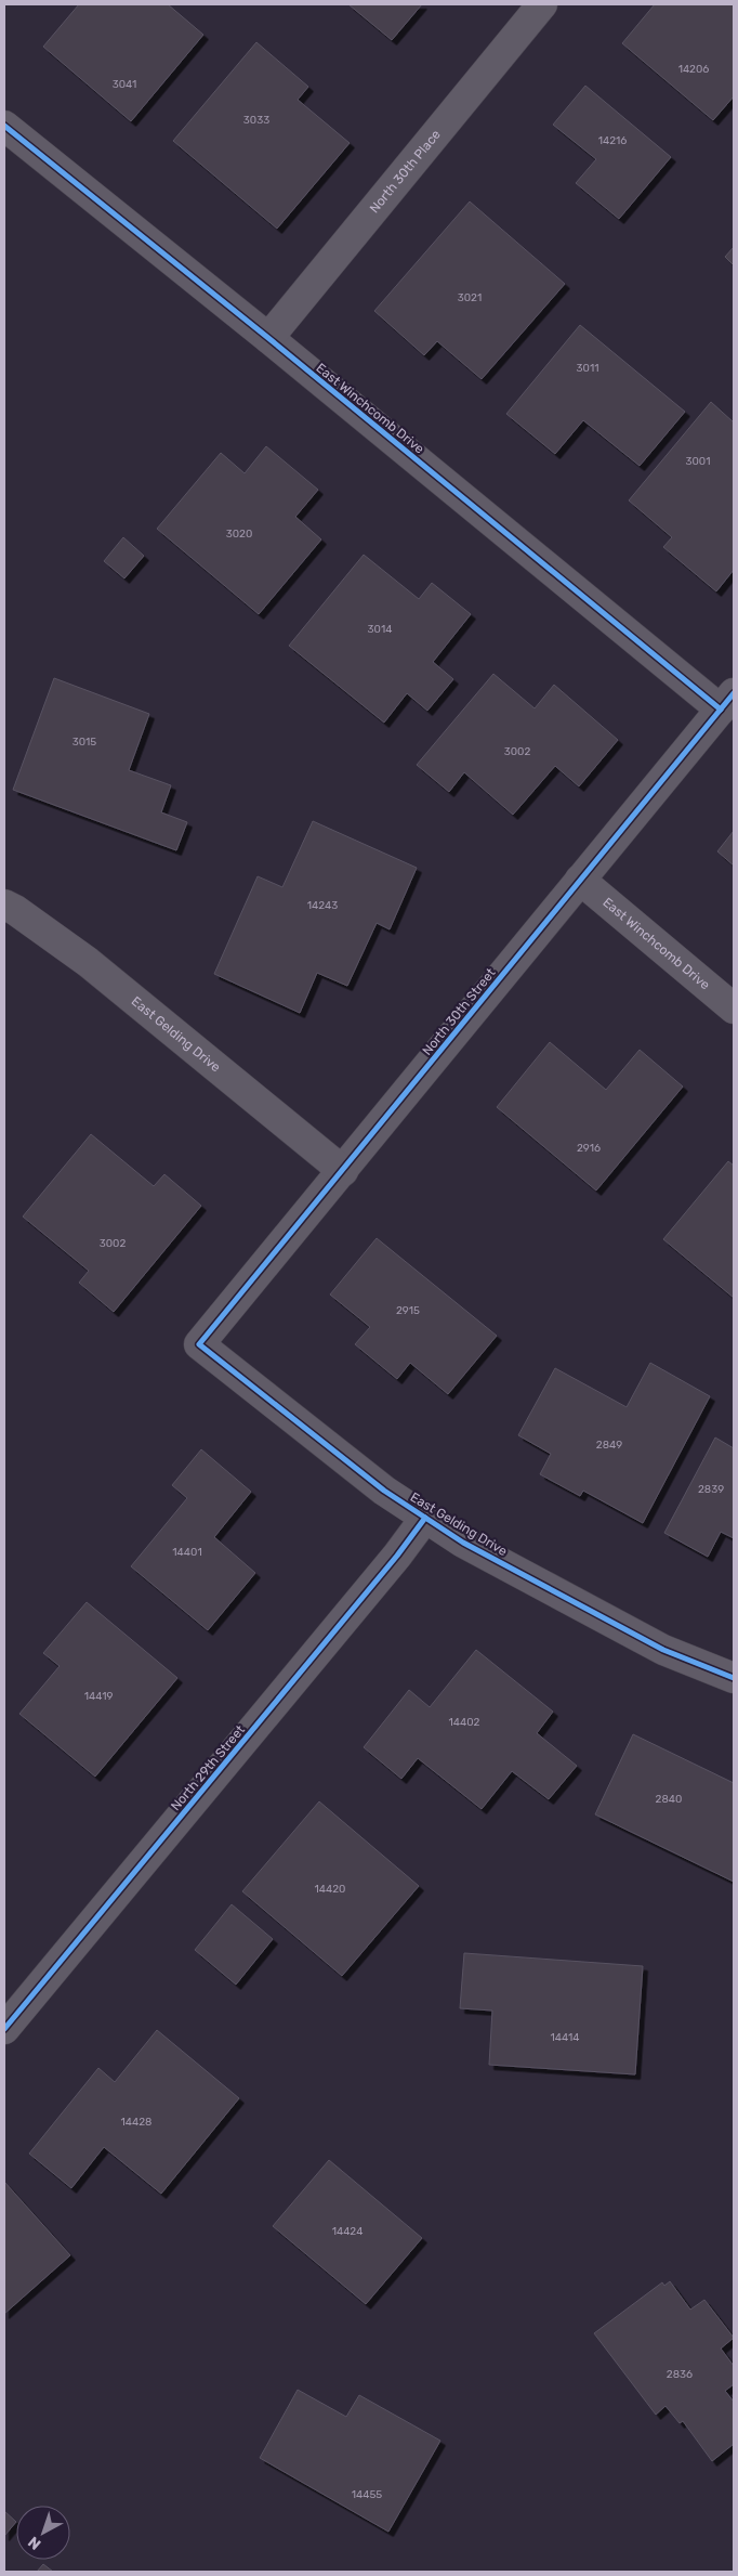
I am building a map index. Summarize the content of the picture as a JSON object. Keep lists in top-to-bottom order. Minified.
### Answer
{"streets":{"street":["North 30th Place","East Winchcomb Drive","North 30th Street","East Gelding Drive","North 29th Street"]},"crossings":[["North 30th Place","East Winchcomb Drive"],["East Winchcomb Drive","North 30th Street"],["North 30th Street","East Gelding Drive"],["East Gelding Drive","North 29th Street"]],"house_numbers":["14206","3041","3033","14216","3021","3011","3001","3020","3014","3015","3002","14243","2916","3002","2915","2849","2839","14401","14419","14402","2840","14420","14414","14428","14424","2836","14455"],"north":"bottom left"}
